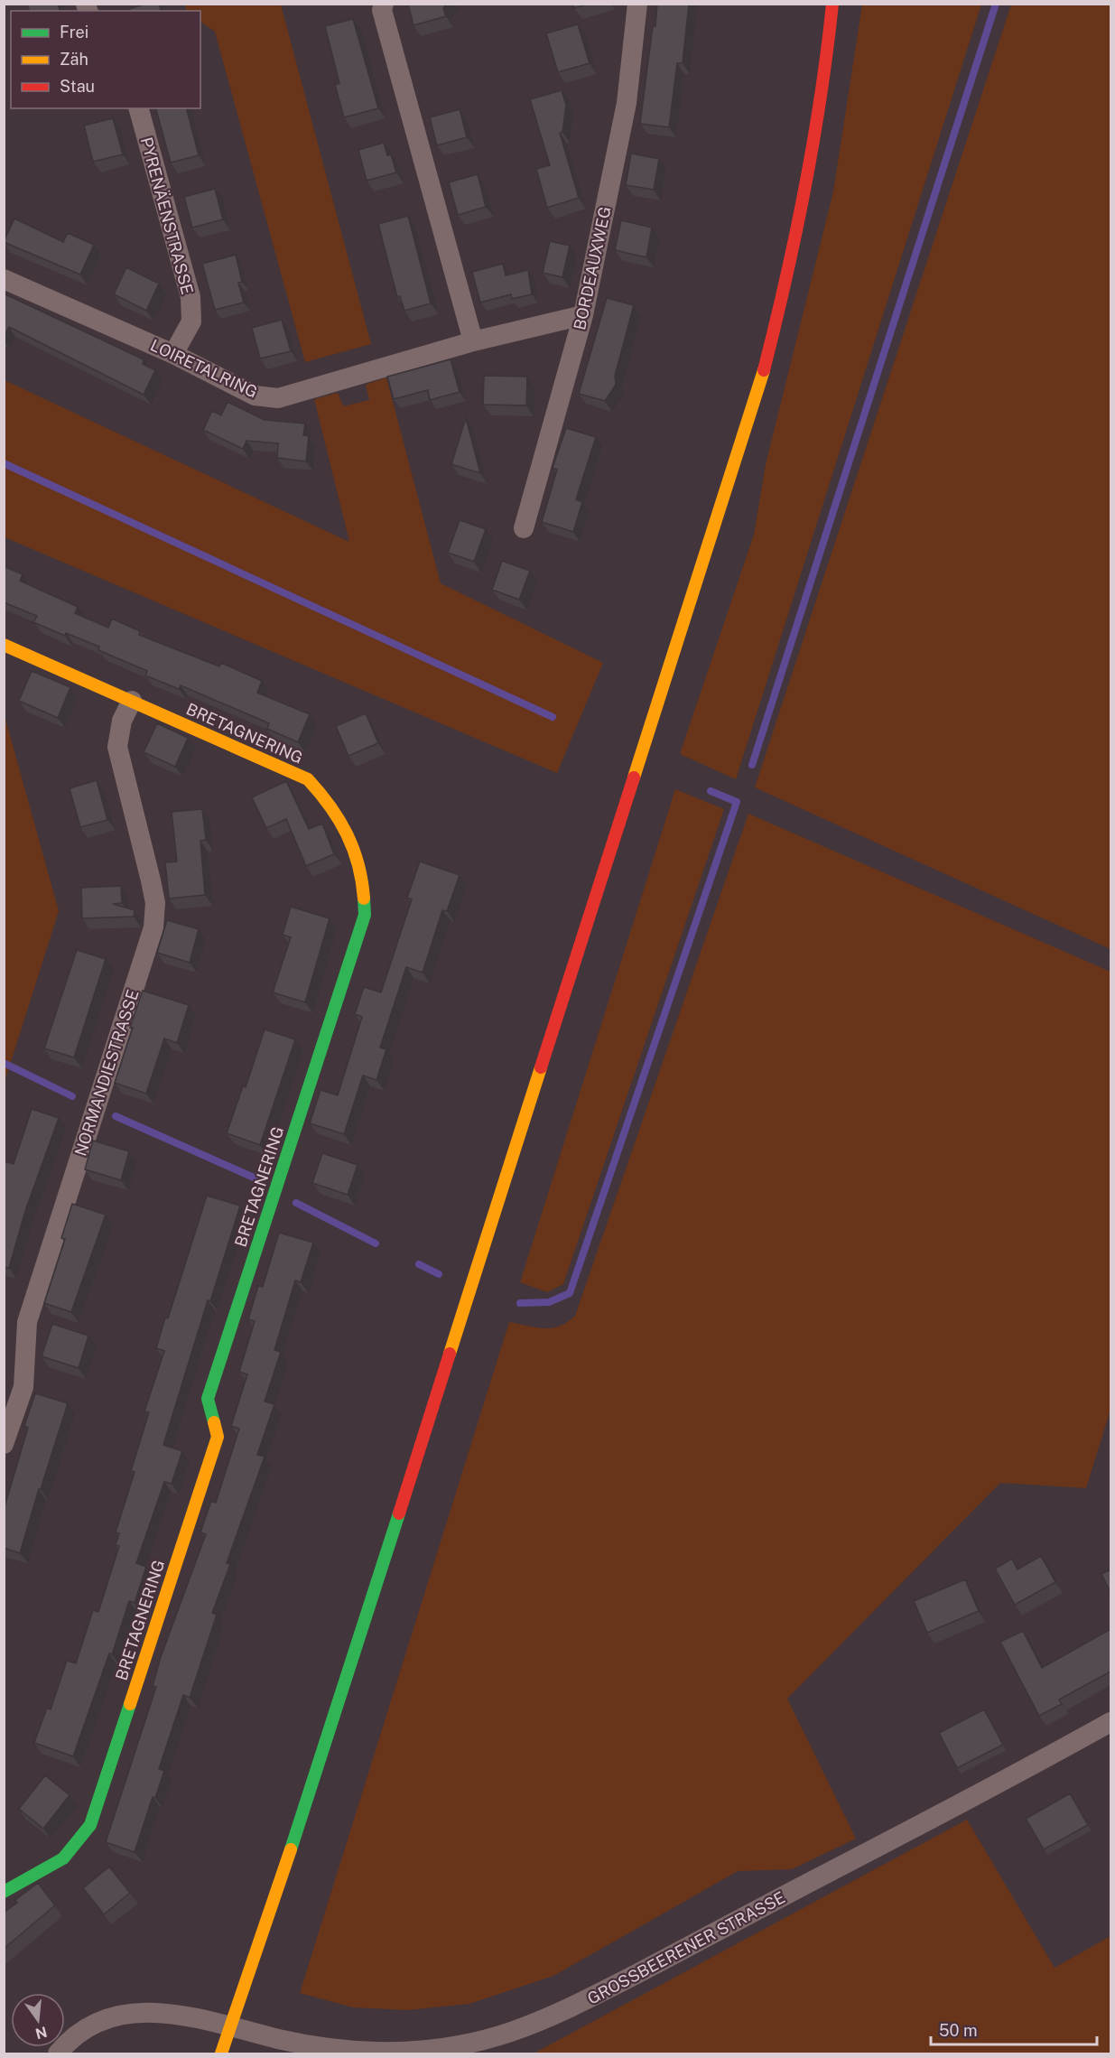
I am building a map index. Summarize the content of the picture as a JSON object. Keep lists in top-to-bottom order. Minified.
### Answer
{"streets":{"main road":["BRETAGNERING"],"street":["PYRENÄENSTRASSE","BORDEAUXWEG","LOIRETALRING","NORMANDIESTRASSE","GROSSBEERENER STRASSE"]},"crossings":[["PYRENÄENSTRASSE","LOIRETALRING"],["BORDEAUXWEG","LOIRETALRING"],["BRETAGNERING","NORMANDIESTRASSE"]],"legend":["Frei","Zäh","Stau"],"scale_bar":"50 m","north":"bottom"}
